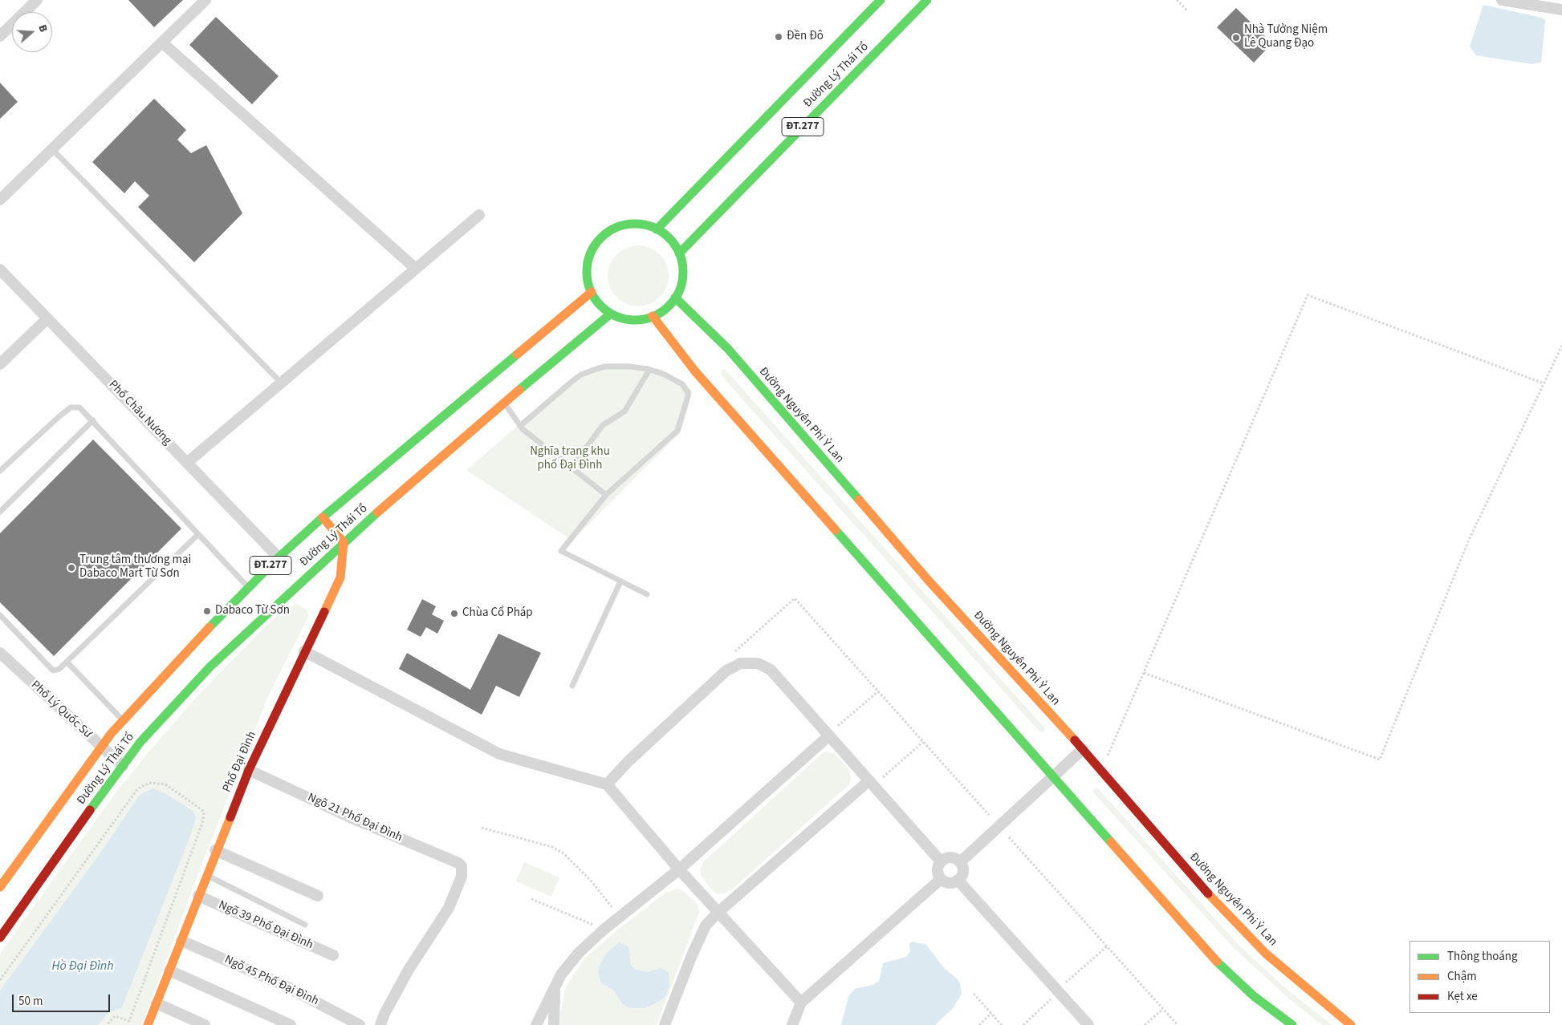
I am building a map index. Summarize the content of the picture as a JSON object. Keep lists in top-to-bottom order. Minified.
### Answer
{"streets":{"main road":["Đường Lý Thái Tổ","ĐT.277","Đường Nguyên Phi Ỷ Lan","Phố Đại Đình"],"street":["Phố Châu Nương","Phố Lý Quốc Sư","Ngõ 21 Phố Đại Đình","Ngõ 39 Phố Đại Đình","Ngõ 45 Phố Đại Đình"]},"crossings":[["Đường Lý Thái Tổ","Phố Châu Nương"],["Đường Lý Thái Tổ","Đường Nguyên Phi Ỷ Lan"],["Đường Lý Thái Tổ","Phố Lý Quốc Sư"],["Đường Lý Thái Tổ","Phố Đại Đình"],["Phố Đại Đình","Ngõ 21 Phố Đại Đình"],["Phố Đại Đình","Ngõ 39 Phố Đại Đình"],["Phố Đại Đình","Ngõ 45 Phố Đại Đình"]],"water":["Hồ Đại Đình"],"parks":["Nghĩa trang khu phố Đại Đình"],"places":["Đền Đô","Nhà Tưởng Niệm Lê Quang Đạo","Trung tâm thương mại Dabaco Mart Từ Sơn","Dabaco Từ Sơn","Chùa Cổ Pháp"],"legend":["Thông thoáng","Chậm","Kẹt xe"],"scale_bar":"50 m","north":"right"}
